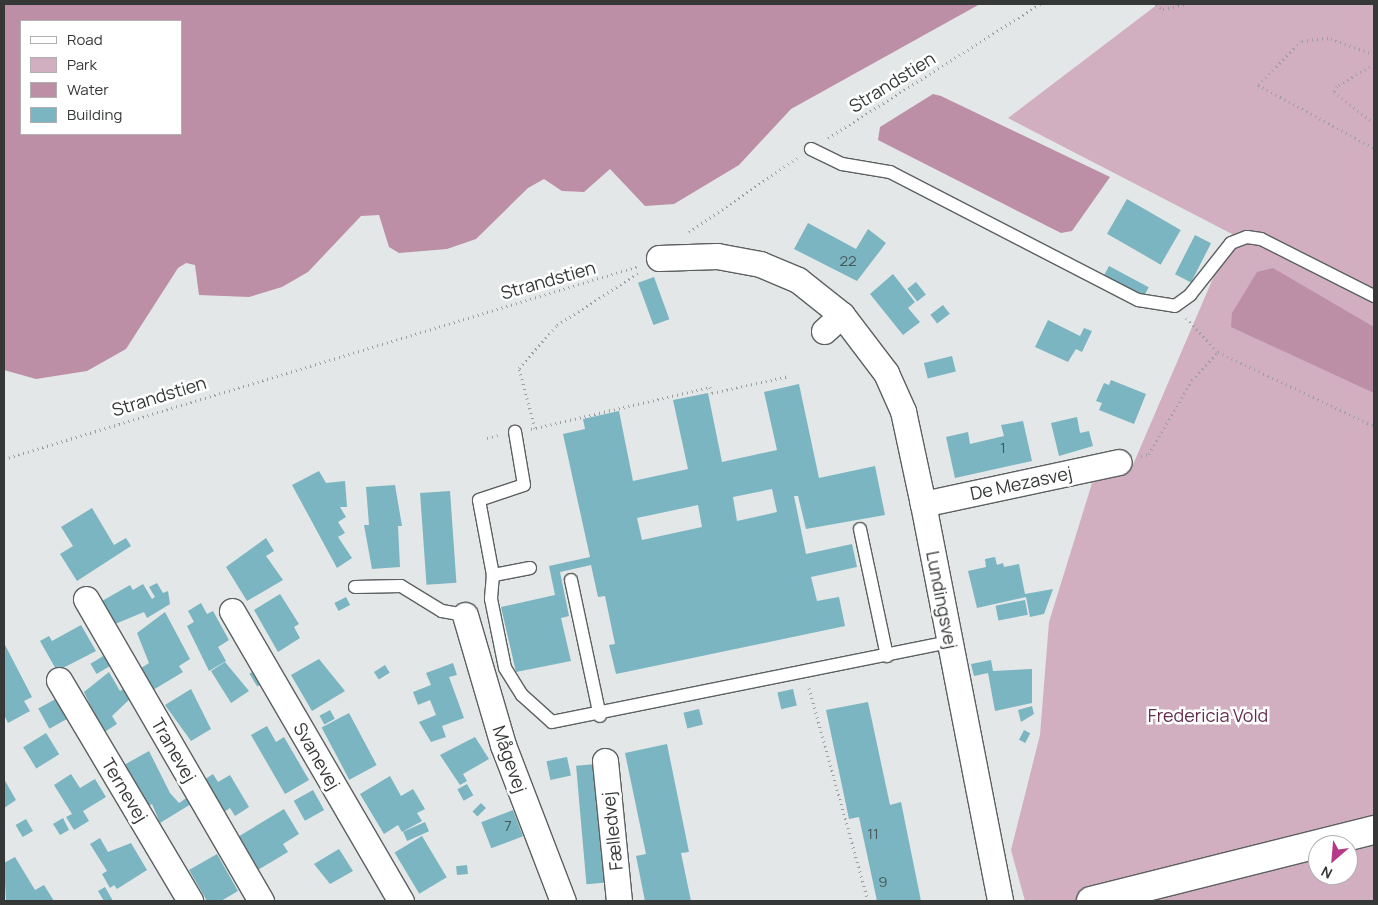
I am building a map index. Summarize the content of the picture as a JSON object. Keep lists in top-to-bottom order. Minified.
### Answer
{"streets":{"street":["De Mezasvej","Lundingsvej","Tranevej","Svanevej","Mågevej","Ternevej","Fælledvej"],"path":["Strandstien"]},"crossings":[["Strandstien","Lundingsvej"],["De Mezasvej","Lundingsvej"]],"parks":["Fredericia Vold"],"house_numbers":["22","1","7","11","9"],"legend":["Road","Park","Water","Building"],"north":"bottom left"}
